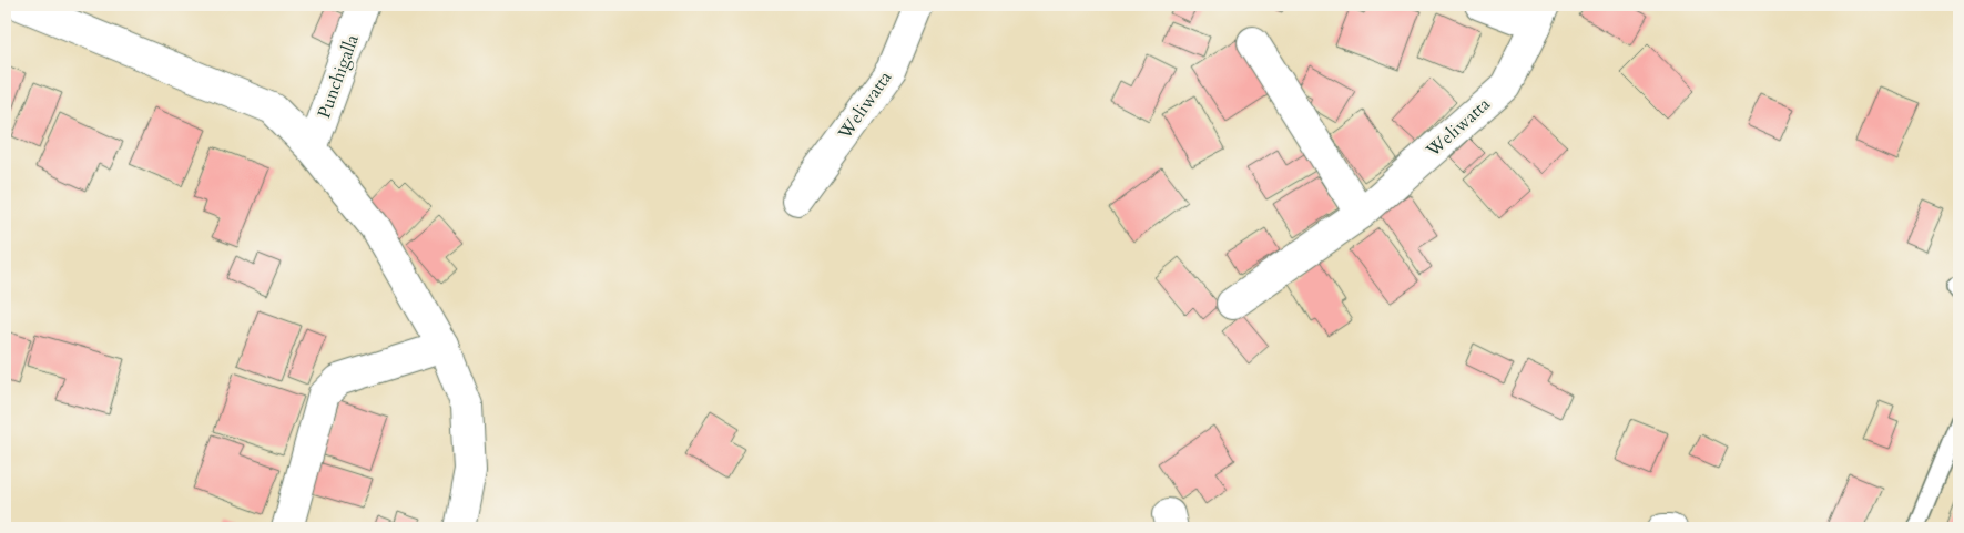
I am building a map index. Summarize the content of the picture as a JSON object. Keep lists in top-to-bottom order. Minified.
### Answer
{"streets":{"street":["Punchigalla","Weliwatta"]}}
